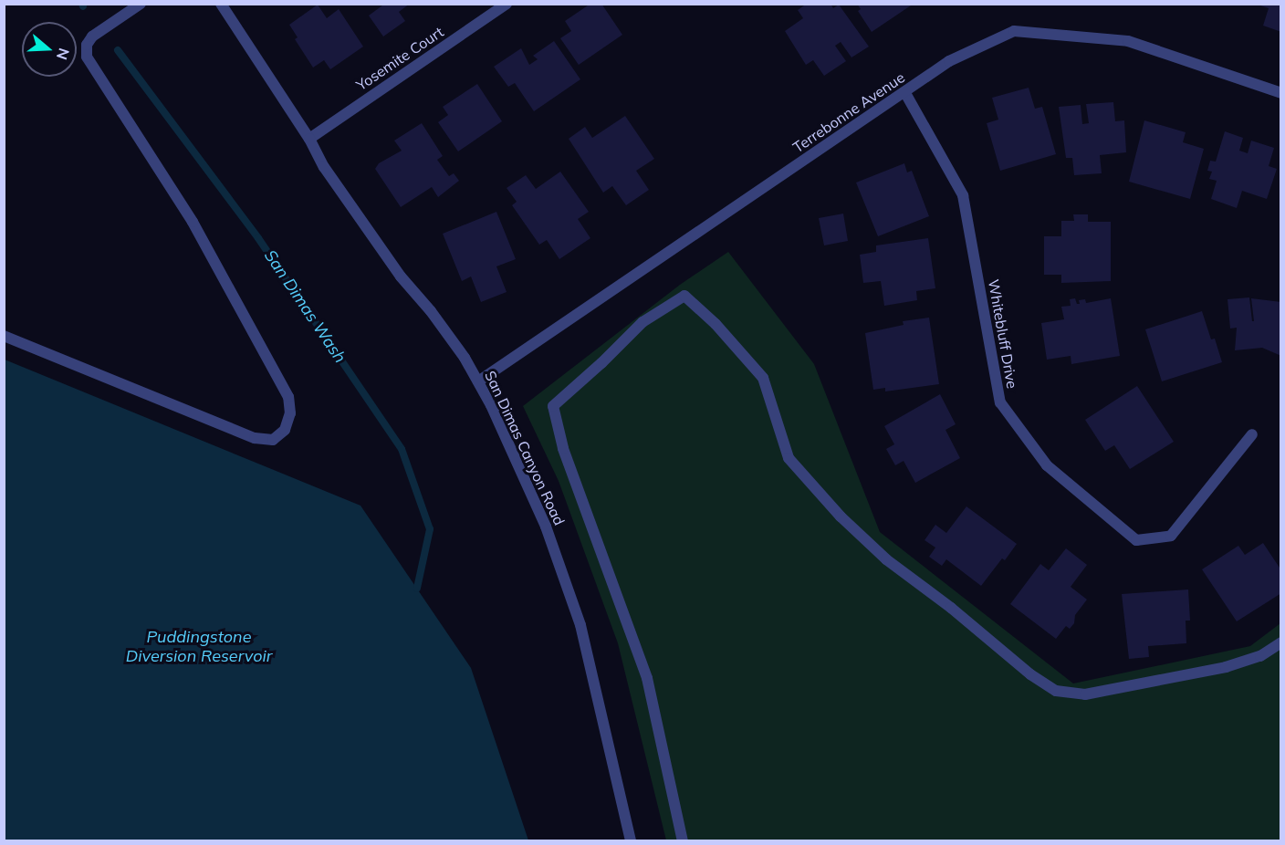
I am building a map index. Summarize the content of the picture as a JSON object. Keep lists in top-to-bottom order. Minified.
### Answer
{"streets":{"street":["Yosemite Court","Terrebonne Avenue","Whitebluff Drive","San Dimas Canyon Road"]},"crossings":[["Yosemite Court","San Dimas Canyon Road"],["Terrebonne Avenue","Whitebluff Drive"],["Terrebonne Avenue","San Dimas Canyon Road"]],"water":["San Dimas Wash","Puddingstone Diversion Reservoir"],"north":"right"}
